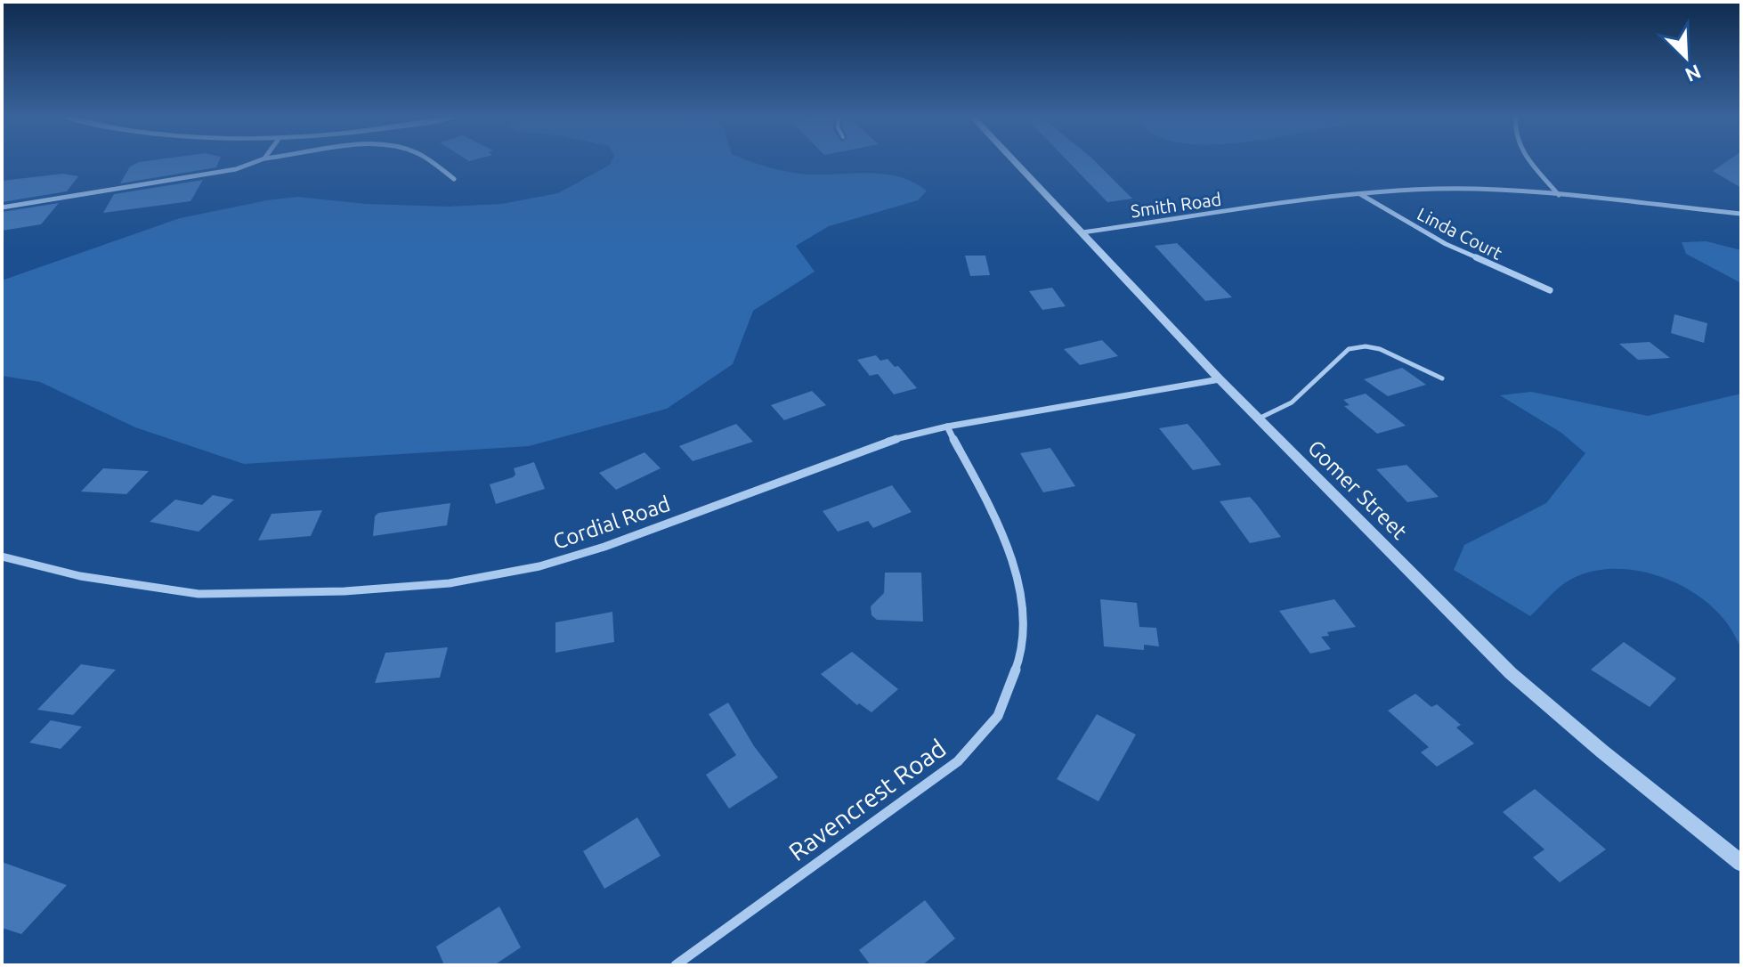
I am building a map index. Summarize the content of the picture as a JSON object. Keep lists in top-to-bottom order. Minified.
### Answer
{"streets":{"street":["Smith Road","Linda Court","Gomer Street","Cordial Road","Ravencrest Road"]},"crossings":[["Smith Road","Linda Court"],["Smith Road","Gomer Street"],["Gomer Street","Cordial Road"],["Cordial Road","Ravencrest Road"]],"north":"bottom right"}
